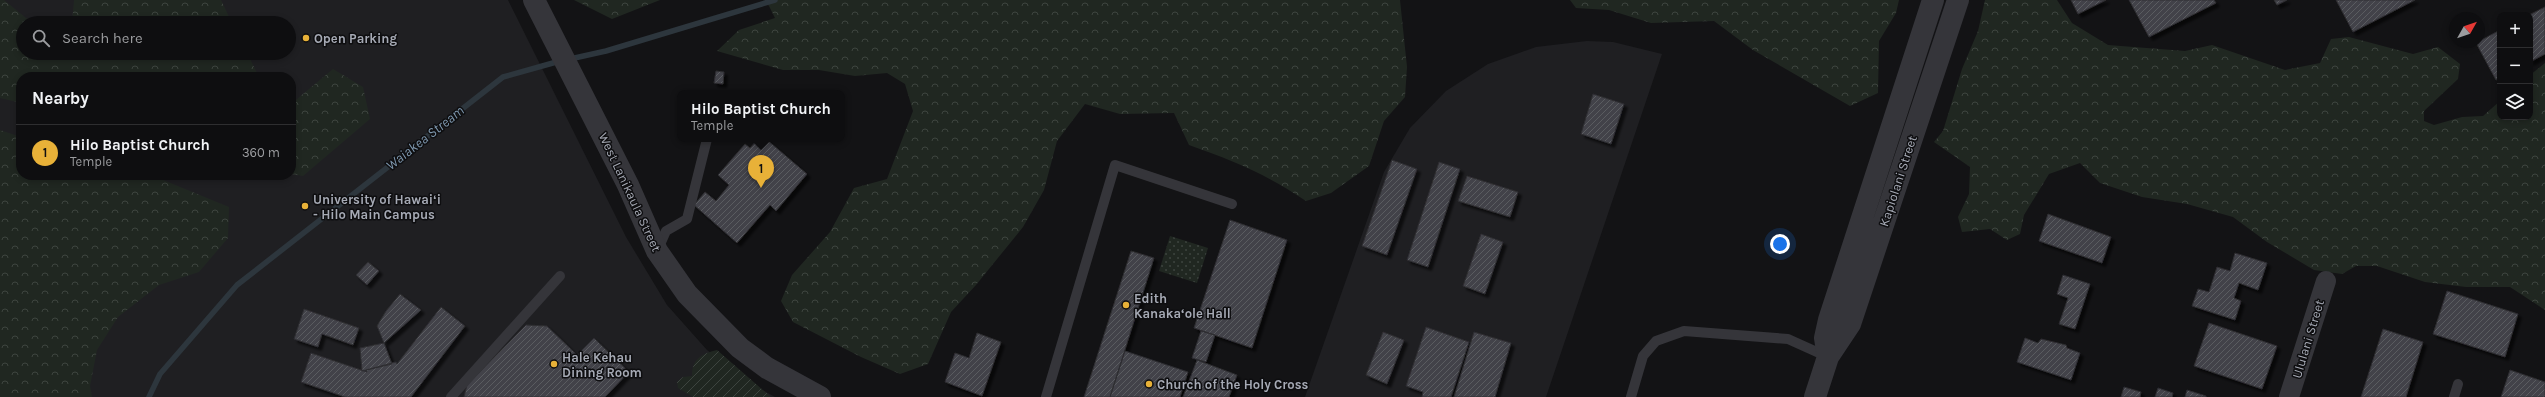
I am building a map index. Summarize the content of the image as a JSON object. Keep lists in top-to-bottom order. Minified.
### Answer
{"streets":{"street":["Kapiolani Street","West Lanikaula Street","Ululani Street"]},"water":["Waiakea Stream"],"places":["Open Parking","University of Hawaiʻi - Hilo Main Campus","Edith Kanaka‘ole Hall","Hale Kehau Dining Room","Church of the Holy Cross"],"north":"top right","page":{"map_buttons":["+","−"],"search":"Search here","heading":"Nearby","popup":["Hilo Baptist Church","Temple"],"list":[{"mark":"1","name":"Hilo Baptist Church","note":"Temple","value":"360 m"}],"pins":"1"}}
